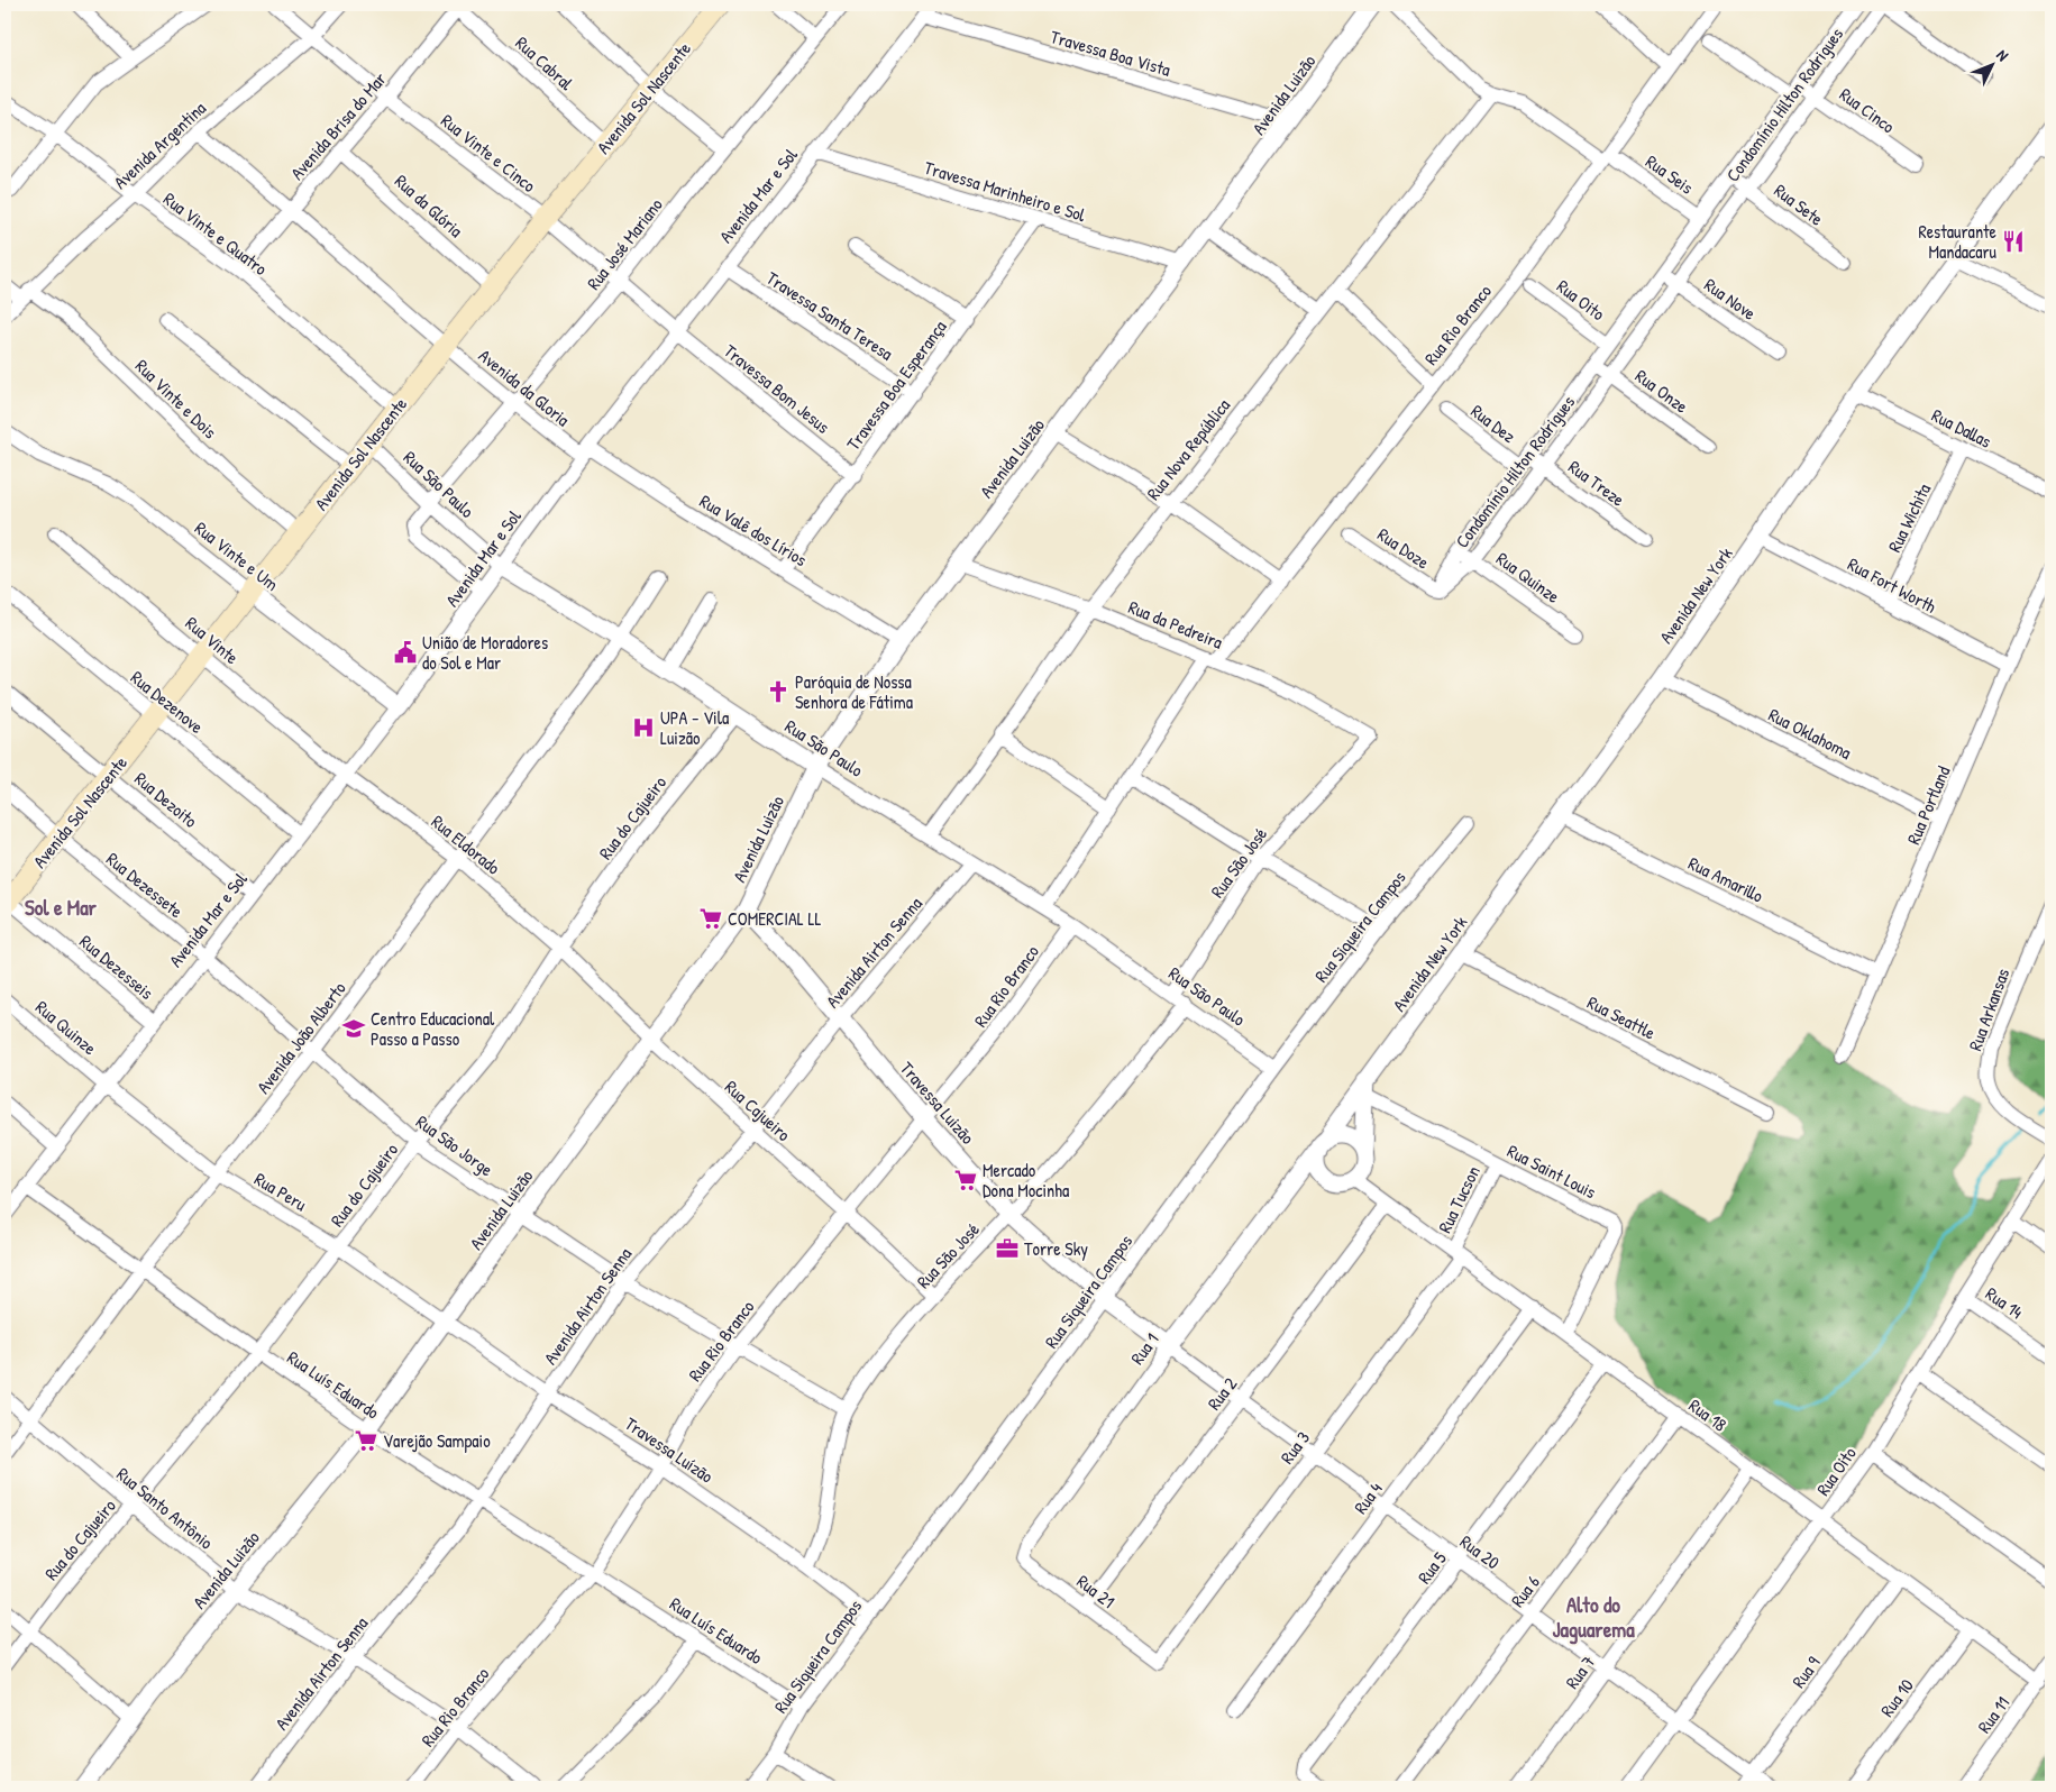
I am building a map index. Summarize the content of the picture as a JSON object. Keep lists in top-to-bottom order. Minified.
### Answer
{"streets":{"main road":["Avenida Sol Nascente"],"street":["Travessa Boa Vista","Rua Cabral","Avenida Luizão","Condomínio Hilton Rodrigues","Rua Cinco","Avenida Brisa do Mar","Avenida Argentina","Rua Vinte e Cinco","Rua Seis","Travessa Marinheiro e Sol","Avenida Mar e Sol","Rua Sete","Rua da Glória","Rua Vinte e Quatro","Rua José Mariano","Rua Nove","Rua Oito","Travessa Santa Teresa","Rua Rio Branco","Travessa Boa Esperança","Avenida da Gloria","Travessa Bom Jesus","Rua Onze","Rua Vinte e Dois","Rua Dez","Rua Dallas","Rua Nova República","Rua Treze","Rua São Paulo","Rua Wichita","Rua Valê dos Lírios","Rua Doze","Rua Vinte e Um","Rua Quinze","Rua Fort Worth","Avenida New York","Rua da Pedreira","Rua Vinte","Rua Dezenove","Rua Oklahoma","Rua Dezoito","Rua Portland","Rua do Cajueiro","Rua Eldorado","Rua São José","Rua Amarillo","Rua Dezessete","Rua Siqueira Campos","Avenida Airton Senna","Rua Dezesseis","Rua Arkansas","Rua Seattle","Avenida João Alberto","Travessa Luizão","Rua Cajueiro","Rua São Jorge","Rua Saint Louis","Rua Peru","Rua Tucson","Rua 14","Rua 1","Rua Luís Eduardo","Rua 2","Rua 18","Rua 3","Travessa Luízão","Rua 4","Rua Santo Antônio","Rua 20","Rua 5","Rua 21","Rua 6","Rua 7","Rua 9","Rua 10","Rua 11"]},"crossings":[["Travessa Boa Vista","Avenida Luizão"],["Travessa Boa Vista","Avenida Mar e Sol"],["Rua Cabral","Avenida Sol Nascente"],["Rua Cabral","Avenida Brisa do Mar"],["Avenida Luizão","Travessa Marinheiro e Sol"],["Avenida Luizão","Rua São Paulo"],["Avenida Luizão","Rua Valê dos Lírios"],["Avenida Luizão","Rua da Pedreira"],["Avenida Luizão","Travessa Luizão"],["Avenida Luizão","Rua Cajueiro"],["Avenida Luizão","Rua São Jorge"],["Avenida Luizão","Rua Peru"],["Avenida Luizão","Rua Luís Eduardo"],["Avenida Luizão","Travessa Luízão"],["Avenida Luizão","Rua Santo Antônio"],["Avenida Sol Nascente","Rua Vinte e Cinco"],["Avenida Sol Nascente","Rua da Glória"],["Avenida Sol Nascente","Rua Vinte e Quatro"],["Avenida Sol Nascente","Avenida da Gloria"],["Avenida Sol Nascente","Rua Vinte e Dois"],["Avenida Sol Nascente","Rua São Paulo"],["Avenida Sol Nascente","Rua Vinte e Um"],["Avenida Sol Nascente","Rua Vinte"],["Avenida Sol Nascente","Rua Dezenove"],["Avenida Sol Nascente","Rua Dezoito"],["Avenida Sol Nascente","Rua Dezessete"],["Avenida Sol Nascente","Rua Dezesseis"],["Condomínio Hilton Rodrigues","Rua Cinco"],["Condomínio Hilton Rodrigues","Rua Seis"],["Condomínio Hilton Rodrigues","Rua Sete"],["Condomínio Hilton Rodrigues","Rua Nove"],["Condomínio Hilton Rodrigues","Rua Oito"],["Condomínio Hilton Rodrigues","Rua Onze"],["Condomínio Hilton Rodrigues","Rua Dez"],["Condomínio Hilton Rodrigues","Rua Treze"],["Condomínio Hilton Rodrigues","Rua Doze"],["Condomínio Hilton Rodrigues","Rua Quinze"],["Avenida Brisa do Mar","Rua Vinte e Cinco"],["Avenida Brisa do Mar","Rua da Glória"],["Avenida Brisa do Mar","Rua Vinte e Quatro"],["Avenida Argentina","Rua Vinte e Cinco"],["Avenida Argentina","Rua Vinte e Quatro"],["Avenida Argentina","Rua Vinte e Dois"],["Rua Vinte e Cinco","Avenida Mar e Sol"],["Rua Vinte e Cinco","Rua José Mariano"],["Rua Vinte e Cinco","Travessa Bom Jesus"],["Travessa Marinheiro e Sol","Avenida Mar e Sol"],["Travessa Marinheiro e Sol","Travessa Boa Esperança"],["Avenida Mar e Sol","Rua José Mariano"],["Avenida Mar e Sol","Travessa Santa Teresa"],["Avenida Mar e Sol","Avenida da Gloria"],["Avenida Mar e Sol","Travessa Bom Jesus"],["Avenida Mar e Sol","Rua São Paulo"],["Avenida Mar e Sol","Rua Valê dos Lírios"],["Avenida Mar e Sol","Rua Vinte e Um"],["Avenida Mar e Sol","Rua Quinze"],["Avenida Mar e Sol","Rua Vinte"],["Avenida Mar e Sol","Rua Dezenove"],["Avenida Mar e Sol","Rua Dezoito"],["Avenida Mar e Sol","Rua Eldorado"],["Avenida Mar e Sol","Rua Dezessete"],["Avenida Mar e Sol","Rua Dezesseis"],["Avenida Mar e Sol","Rua Peru"],["Avenida Mar e Sol","Rua Luís Eduardo"],["Rua José Mariano","Avenida da Gloria"],["Rua José Mariano","Rua São Paulo"],["Rua Oito","Rua 14"],["Rua Oito","Rua 18"],["Rua Oito","Rua 20"],["Travessa Santa Teresa","Travessa Boa Esperança"],["Rua Rio Branco","Rua São Paulo"],["Rua Rio Branco","Rua da Pedreira"],["Rua Rio Branco","Travessa Luizão"],["Rua Rio Branco","Rua Cajueiro"],["Rua Rio Branco","Rua São Jorge"],["Rua Rio Branco","Rua Luís Eduardo"],["Rua Rio Branco","Travessa Luízão"],["Rua Rio Branco","Rua Santo Antônio"],["Travessa Boa Esperança","Travessa Bom Jesus"],["Travessa Boa Esperança","Rua Valê dos Lírios"],["Avenida da Gloria","Rua Valê dos Lírios"],["Rua Dez","Rua Treze"],["Rua Dallas","Rua Wichita"],["Rua Dallas","Avenida New York"],["Rua Nova República","Rua São Paulo"],["Rua Nova República","Rua da Pedreira"],["Rua São Paulo","Rua do Cajueiro"],["Rua São Paulo","Rua São José"],["Rua São Paulo","Rua Siqueira Campos"],["Rua São Paulo","Avenida Airton Senna"],["Rua São Paulo","Avenida João Alberto"],["Rua Wichita","Rua Fort Worth"],["Rua Quinze","Rua Peru"],["Rua Fort Worth","Avenida New York"],["Rua Fort Worth","Rua Portland"],["Avenida New York","Rua Oklahoma"],["Avenida New York","Rua Amarillo"],["Avenida New York","Rua Seattle"],["Avenida New York","Rua Saint Louis"],["Avenida New York","Rua 1"],["Avenida New York","Rua 18"],["Rua da Pedreira","Rua São José"],["Rua Vinte","Rua Eldorado"],["Rua Oklahoma","Rua Portland"],["Rua Portland","Rua Amarillo"],["Rua do Cajueiro","Rua Eldorado"],["Rua do Cajueiro","Rua Cajueiro"],["Rua do Cajueiro","Rua São Jorge"],["Rua do Cajueiro","Rua Peru"],["Rua do Cajueiro","Rua Luís Eduardo"],["Rua do Cajueiro","Rua Santo Antônio"],["Rua Eldorado","Avenida João Alberto"],["Rua Eldorado","Rua Cajueiro"],["Rua São José","Travessa Luizão"],["Rua São José","Rua Cajueiro"],["Rua São José","Rua São Jorge"],["Rua São José","Travessa Luízão"],["Rua Dezessete","Avenida João Alberto"],["Rua Dezessete","Rua São Jorge"],["Rua Siqueira Campos","Travessa Luizão"],["Rua Siqueira Campos","Rua Luís Eduardo"],["Rua Siqueira Campos","Travessa Luízão"],["Avenida Airton Senna","Travessa Luizão"],["Avenida Airton Senna","Rua Cajueiro"],["Avenida Airton Senna","Rua São Jorge"],["Avenida Airton Senna","Rua Luís Eduardo"],["Avenida Airton Senna","Travessa Luízão"],["Avenida Airton Senna","Rua Santo Antônio"],["Avenida João Alberto","Rua São Jorge"],["Avenida João Alberto","Rua Peru"],["Avenida João Alberto","Rua Luís Eduardo"],["Avenida João Alberto","Rua Santo Antônio"],["Travessa Luizão","Rua 1"],["Travessa Luizão","Rua 20"],["Rua Saint Louis","Rua Tucson"],["Rua Saint Louis","Rua 18"],["Rua Peru","Travessa Luízão"],["Rua Tucson","Rua 18"],["Rua Tucson","Rua 3"],["Rua 1","Rua 18"],["Rua 1","Rua 20"],["Rua 1","Rua 21"],["Rua 2","Rua 18"],["Rua 2","Rua 20"],["Rua 2","Rua 21"],["Rua 18","Rua 3"],["Rua 18","Rua 4"],["Rua 18","Rua 5"],["Rua 18","Rua 6"],["Rua 18","Rua 7"],["Rua 18","Rua 9"],["Rua 18","Rua 10"],["Rua 18","Rua 11"],["Rua 3","Rua 20"],["Rua 3","Rua 21"],["Rua 4","Rua 20"],["Rua 20","Rua 5"],["Rua 20","Rua 6"],["Rua 20","Rua 7"],["Rua 20","Rua 9"]],"districts":["Sol e Mar","Alto do Jaguarema"],"places":{"restaurant":["Restaurante Mandacaru"],"public building":["União de Moradores do Sol e Mar"],"church":["Paróquia de Nossa Senhora de Fátima"],"hospital":["UPA - Vila Luizão"],"supermarket":["COMERCIAL LL","Mercado Dona Mocinha","Varejão Sampaio"],"school or university":["Centro Educacional Passo a Passo"],"office":["Torre Sky"]},"north":"top right"}
